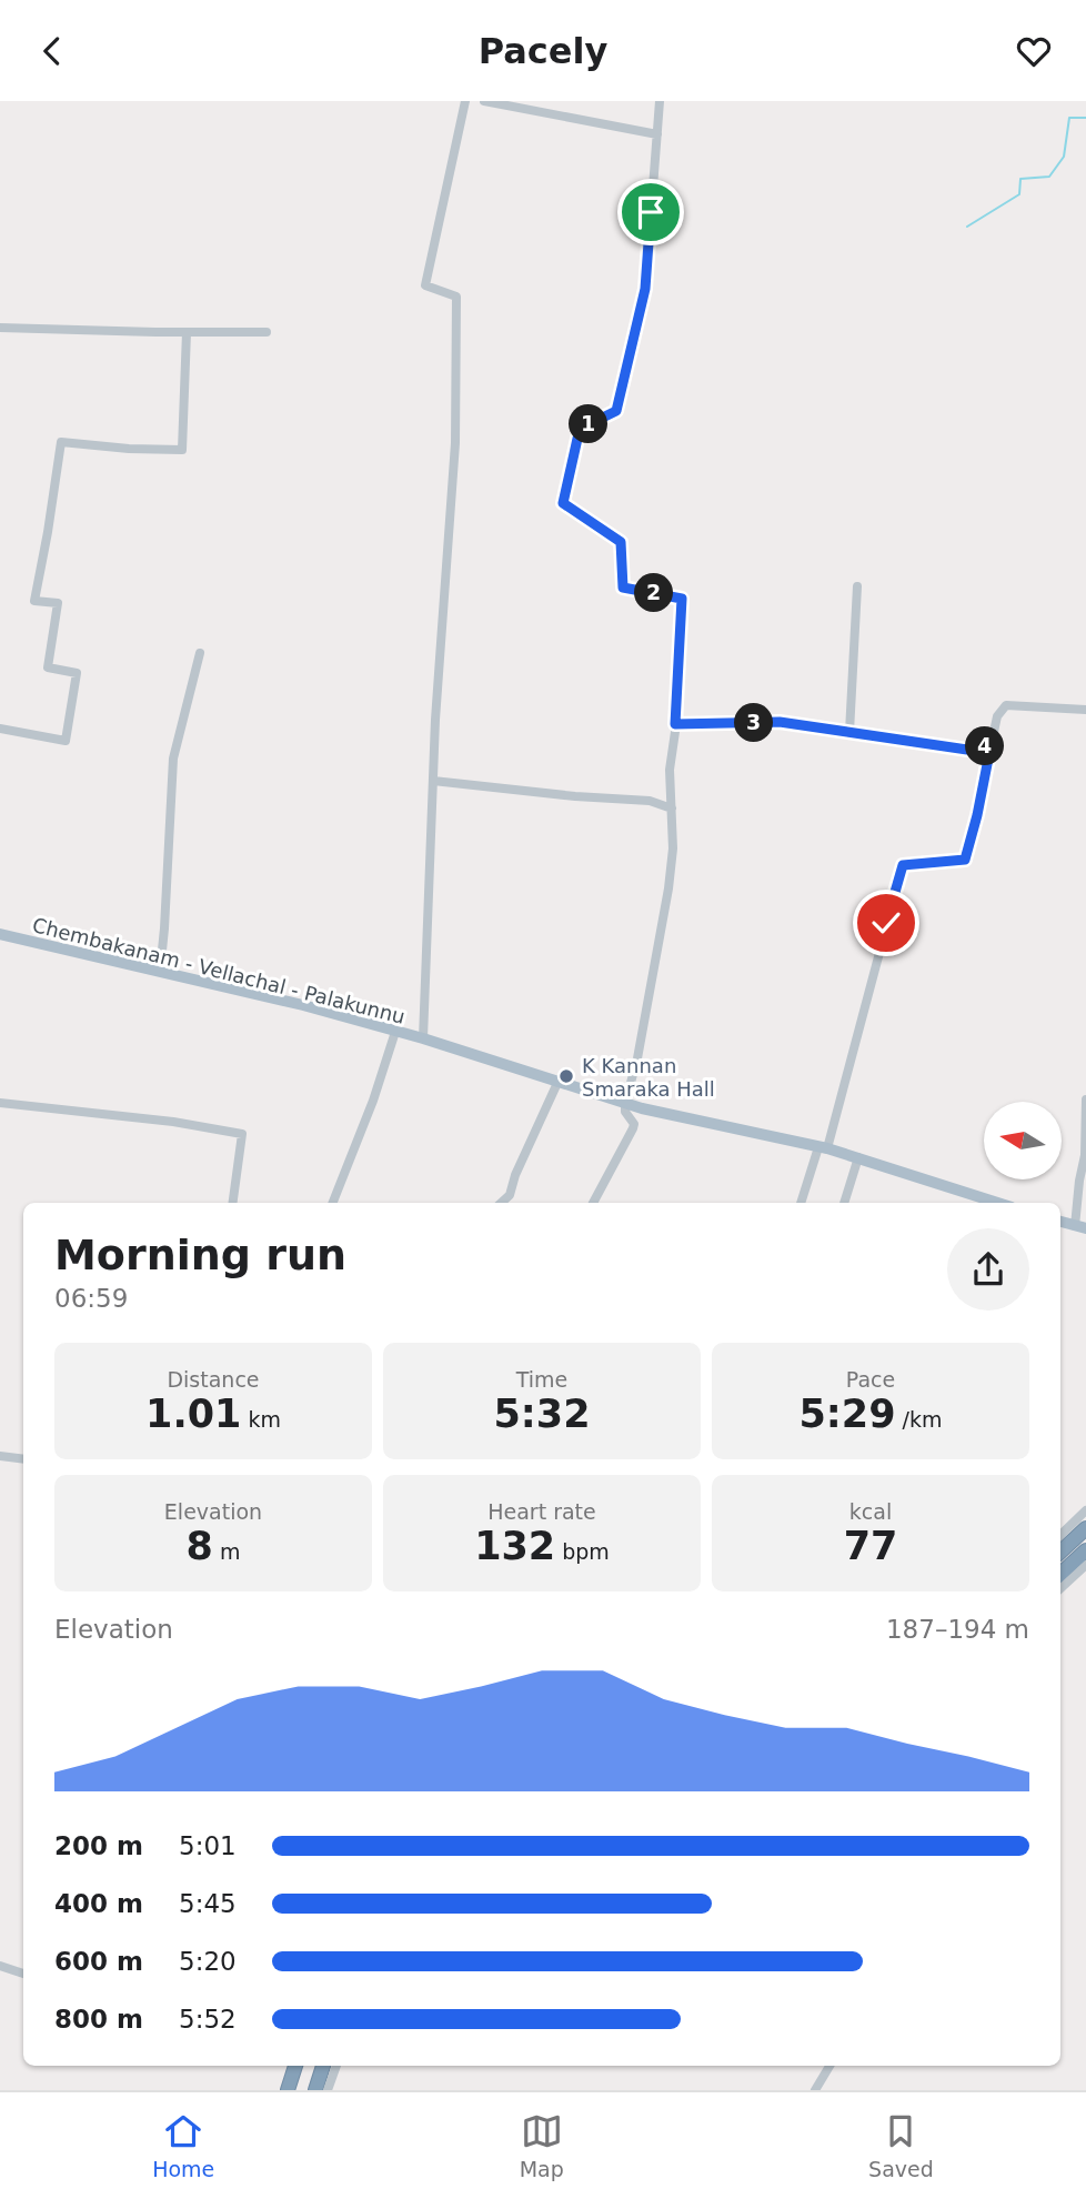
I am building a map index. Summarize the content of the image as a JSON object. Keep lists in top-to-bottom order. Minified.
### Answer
{"streets":{"main road":["Chembakanam - Vellachal - Palakunnu"]},"places":["K Kannan Smaraka Hall"],"north":"left","page":{"header":"Pacely","pins":["1","2","3","4"],"heading":["Morning run","06:59"],"stats":[["Distance","1.01 km"],["Time","5:32"],["Pace","5:29 /km"],["Elevation","8 m"],["Heart rate","132 bpm"],["kcal","77"]],"chart":["Elevation","187–194 m"],"list":[{"name":"200 m","note":"5:01"},{"name":"400 m","note":"5:45"},{"name":"600 m","note":"5:20"},{"name":"800 m","note":"5:52"}],"tabs":["Home","Map","Saved"]}}
